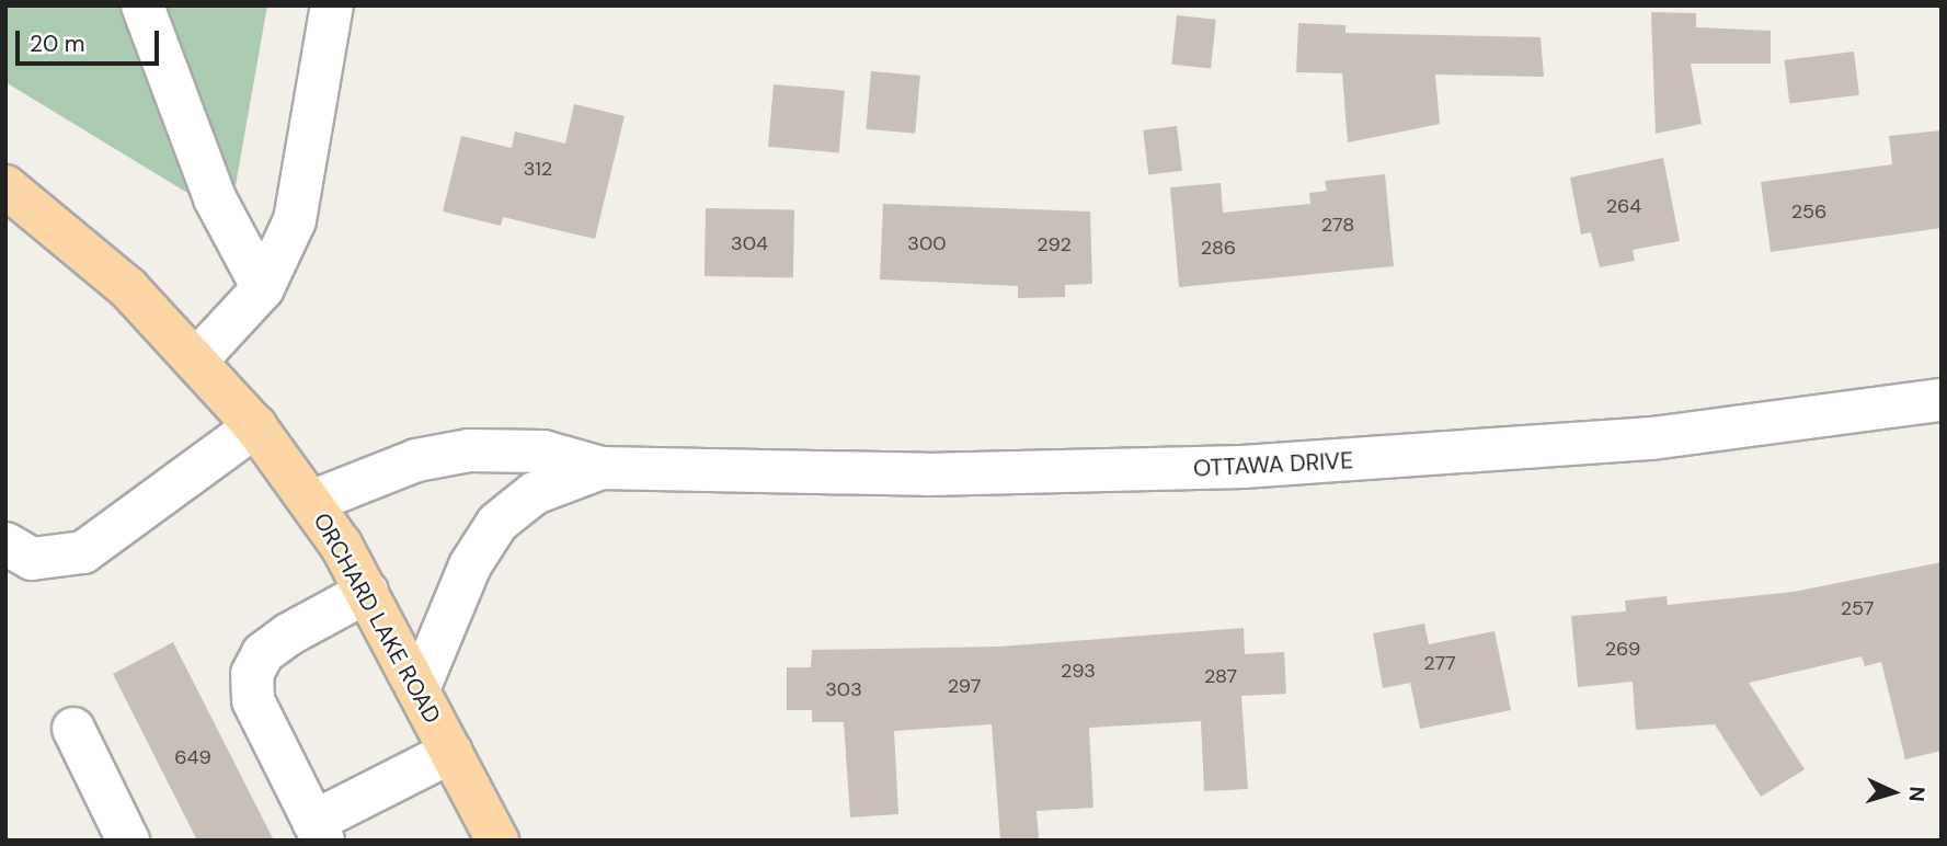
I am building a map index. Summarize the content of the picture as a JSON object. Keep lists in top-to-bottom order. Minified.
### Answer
{"streets":{"main road":["ORCHARD LAKE ROAD"],"street":["OTTAWA DRIVE"]},"crossings":[["OTTAWA DRIVE","ORCHARD LAKE ROAD"]],"house_numbers":["312","264","256","278","304","300","292","286","257","269","277","293","287","297","303","649"],"scale_bar":"20 m","north":"right"}
